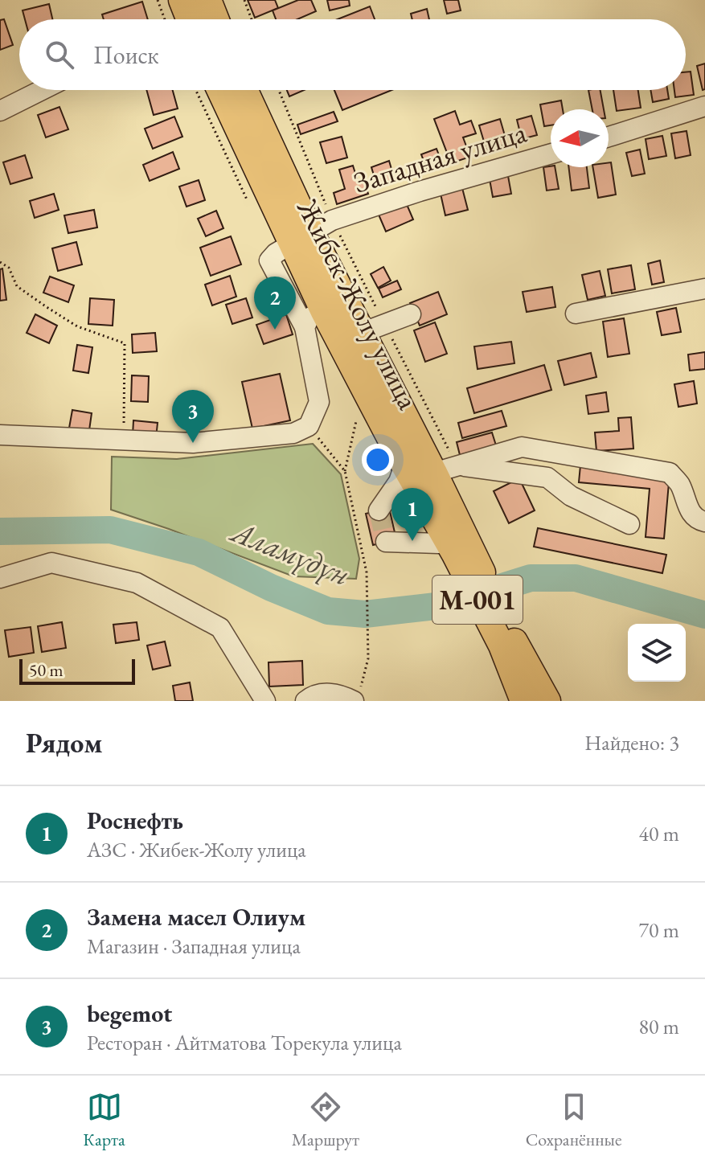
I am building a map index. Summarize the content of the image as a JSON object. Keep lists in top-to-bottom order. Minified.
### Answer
{"streets":{"main road":["Жибек-Жолу улица","М-001"],"street":["Западная улица"]},"crossings":[["Западная улица","Жибек-Жолу улица"],["Жибек-Жолу улица","М-001"]],"water":["Аламүдүн"],"scale_bar":"50 m","north":"left","page":{"search":"Поиск","pins":["2","3","1"],"scale":"50 m","heading":["Рядом","Найдено: 3"],"list":[{"mark":"1","name":"Роснефть","note":"АЗС · Жибек-Жолу улица","value":"40 m"},{"mark":"2","name":"Замена масел Олиум","note":"Магазин · Западная улица","value":"70 m"},{"mark":"3","name":"begemot","note":"Ресторан · Айтматова Торекула улица","value":"80 m"}],"nav":["Карта","Маршрут","Сохранённые"]}}
